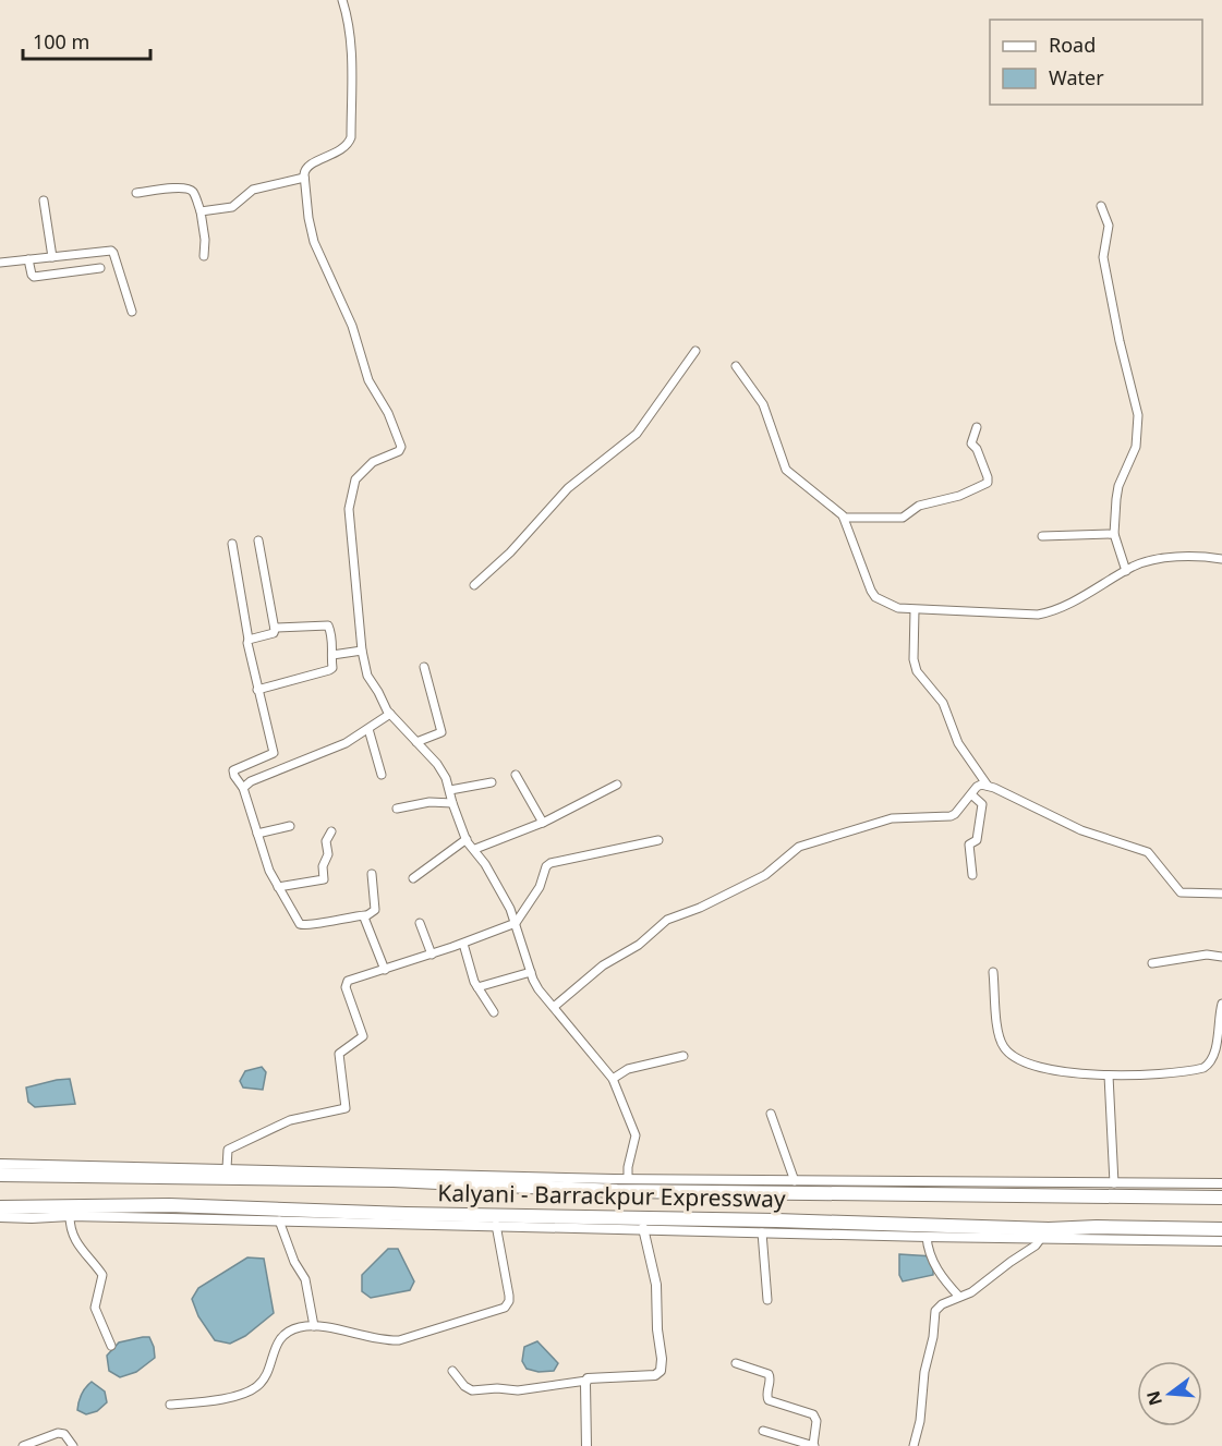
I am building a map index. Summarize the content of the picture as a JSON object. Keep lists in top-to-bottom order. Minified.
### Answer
{"streets":{"highway":["Kalyani - Barrackpur Expressway"]},"legend":["Road","Water"],"scale_bar":"100 m","north":"left"}
